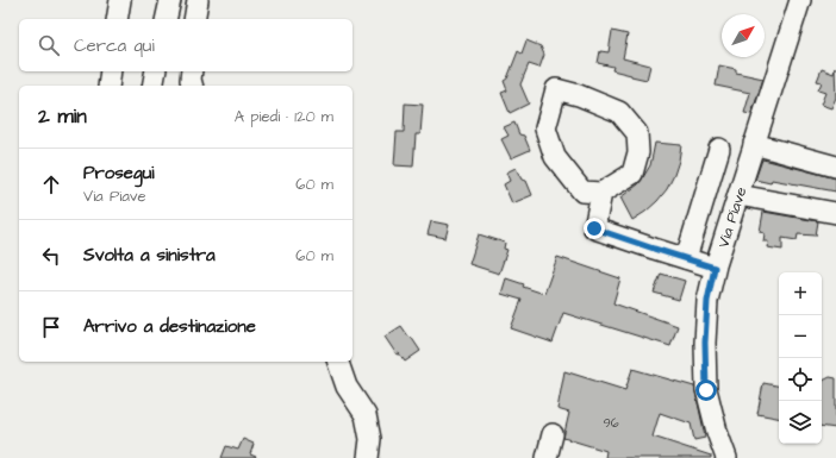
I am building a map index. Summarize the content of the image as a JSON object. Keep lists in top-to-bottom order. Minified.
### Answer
{"streets":{"street":["Via Piave"]},"house_numbers":["96"],"north":"top right","page":{"search":"Cerca qui","heading":["2 min","A piedi · 120 m"],"list":[["Prosegui","Via Piave","60 m"],["Svolta a sinistra","60 m"],"Arrivo a destinazione"],"map_buttons":["+","−"]}}
